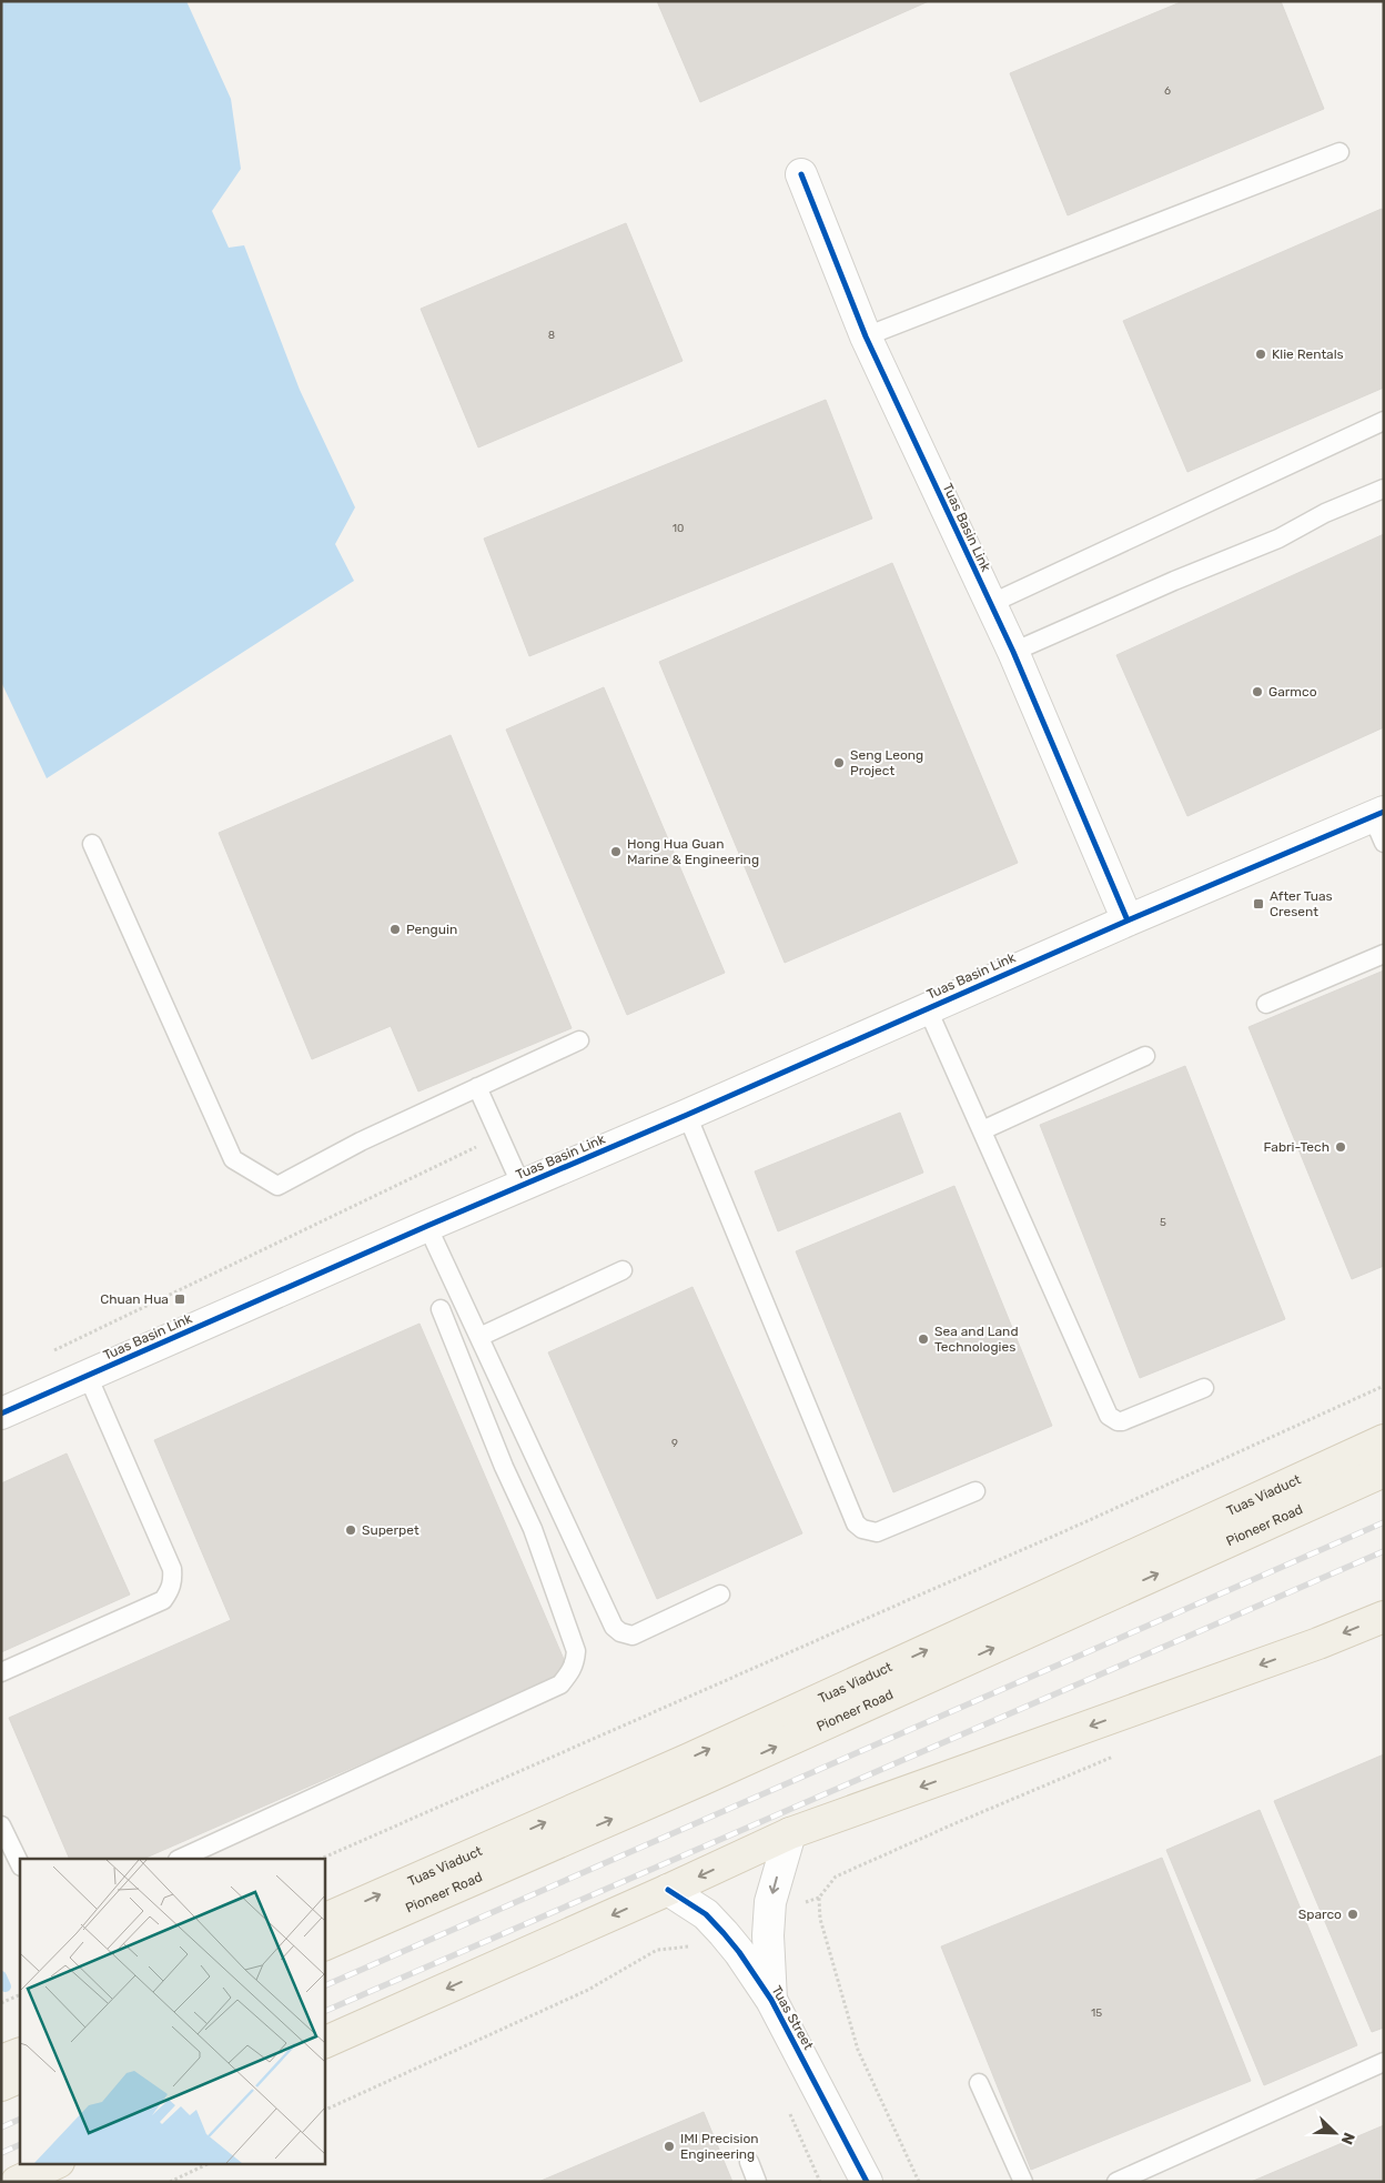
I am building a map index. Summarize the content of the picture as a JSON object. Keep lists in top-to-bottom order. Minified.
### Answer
{"streets":{"main road":["Tuas Viaduct","Pioneer Road"],"street":["Tuas Basin Link","Tuas Street"]},"places":{"other":["Klie Rentals","Garmco","Seng Leong Project","Hong Hua Guan Marine & Engineering","Penguin","Fabri-Tech","Sea and Land Technologies","Superpet","Sparco","IMI Precision Engineering"],"transit":["After Tuas Cresent","Chuan Hua"]},"house_numbers":["6","8","10","5","9","15"],"north":"bottom right"}
